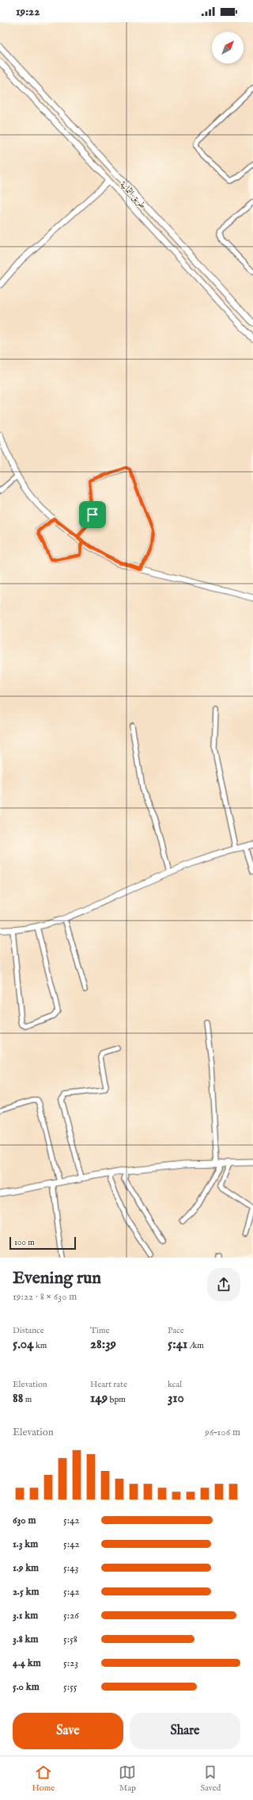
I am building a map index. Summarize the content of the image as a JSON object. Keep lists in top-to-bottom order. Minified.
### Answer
{"streets":{"street":["طريق الثمانية"]},"scale_bar":"100 m","north":"top right","page":{"status":"19:22","scale":"100 m","heading":["Evening run","19:22 · 8 × 630 m"],"stats":[["Distance","5.04 km"],["Time","28:39"],["Pace","5:41 /km"],["Elevation","88 m"],["Heart rate","149 bpm"],["kcal","310"]],"chart":["Elevation","96–106 m"],"list":[{"name":"630 m","note":"5:42"},{"name":"1.3 km","note":"5:42"},{"name":"1.9 km","note":"5:43"},{"name":"2.5 km","note":"5:42"},{"name":"3.1 km","note":"5:26"},{"name":"3.8 km","note":"5:58"},{"name":"4.4 km","note":"5:23"},{"name":"5.0 km","note":"5:55"}],"buttons":["Save","Share"],"tabs":["Home","Map","Saved"]}}
